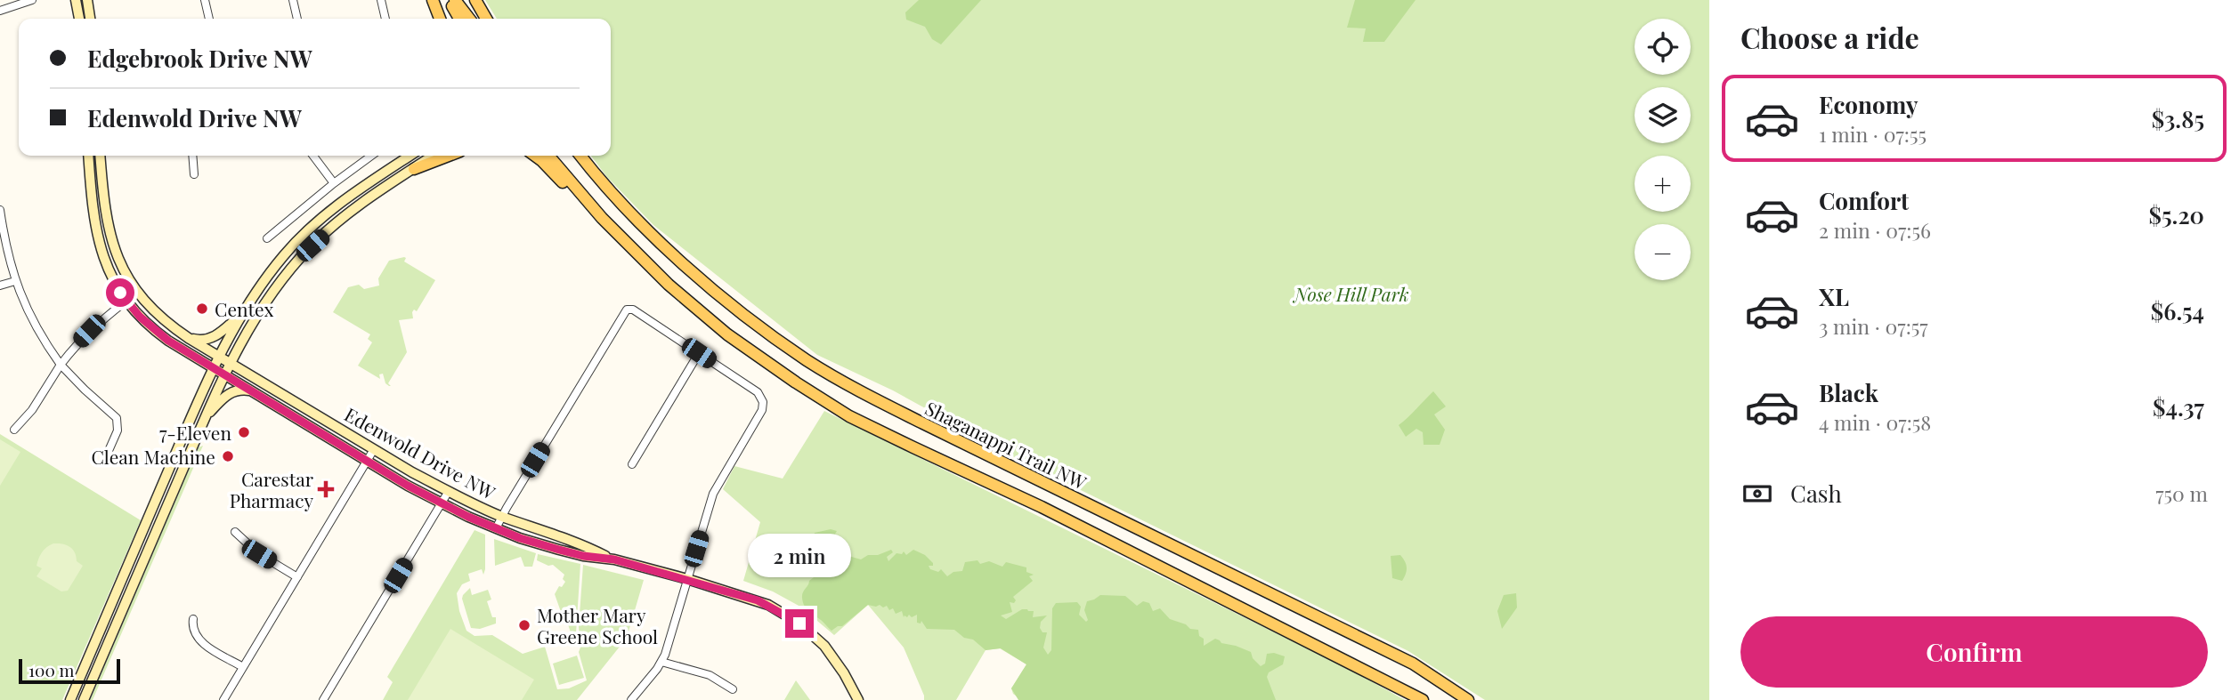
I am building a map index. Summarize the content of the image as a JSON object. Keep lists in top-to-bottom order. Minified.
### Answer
{"streets":{"main road":["Shaganappi Trail NW"],"street":["Edenwold Drive NW"]},"parks":["Nose Hill Park"],"places":{"other":["Centex","7-Eleven","Clean Machine","Mother Mary Greene School"],"health":["Carestar Pharmacy"]},"scale_bar":"100 m","page":{"heading":"Choose a ride","map_buttons":["+","−"],"banner":["Edgebrook Drive NW","Edenwold Drive NW"],"list":[{"name":"Economy","note":"1 min · 07:55","value":"$3.85"},{"name":"Comfort","note":"2 min · 07:56","value":"$5.20"},{"name":"XL","note":"3 min · 07:57","value":"$6.54"},{"name":"Black","note":"4 min · 07:58","value":"$4.37"}],"pay":["Cash","750 m"],"bubble":"2 min","buttons":"Confirm","scale":"100 m"}}
